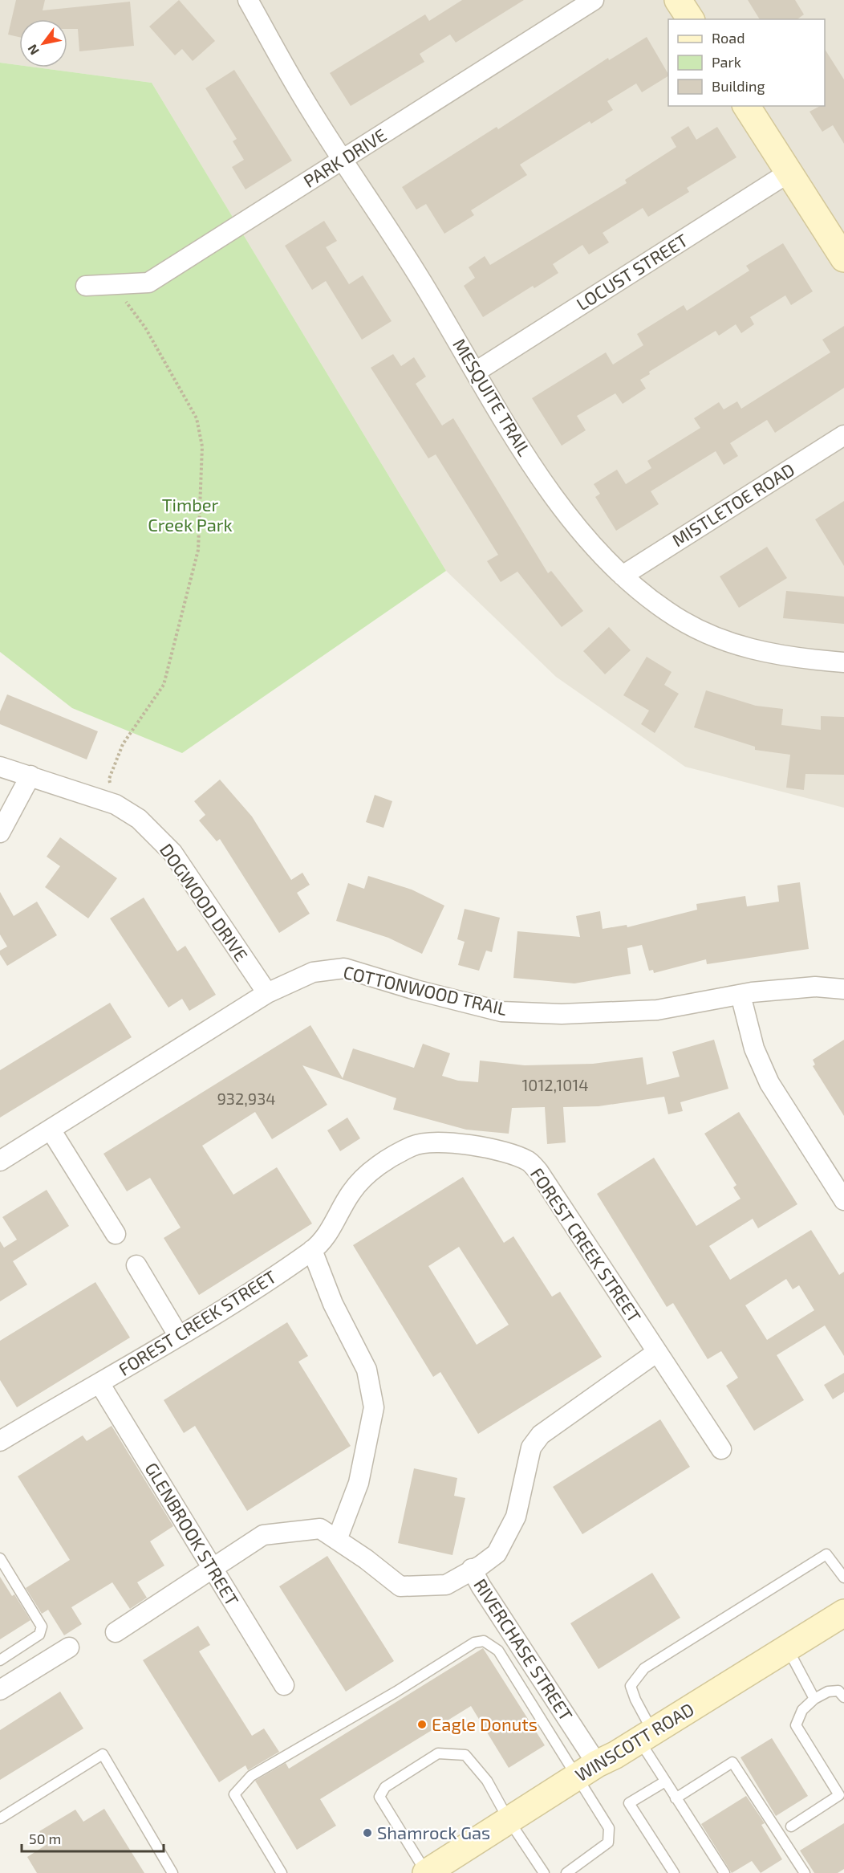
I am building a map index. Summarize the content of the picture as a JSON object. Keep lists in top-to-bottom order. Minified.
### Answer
{"streets":{"main road":["WINSCOTT ROAD"],"street":["PARK DRIVE","LOCUST STREET","MESQUITE TRAIL","MISTLETOE ROAD","DOGWOOD DRIVE","COTTONWOOD TRAIL","FOREST CREEK STREET","GLENBROOK STREET","RIVERCHASE STREET"]},"crossings":[["PARK DRIVE","MESQUITE TRAIL"],["LOCUST STREET","MESQUITE TRAIL"],["MESQUITE TRAIL","MISTLETOE ROAD"],["DOGWOOD DRIVE","COTTONWOOD TRAIL"],["FOREST CREEK STREET","GLENBROOK STREET"],["FOREST CREEK STREET","RIVERCHASE STREET"],["RIVERCHASE STREET","WINSCOTT ROAD"]],"parks":["Timber Creek Park"],"places":["Eagle Donuts","Shamrock Gas"],"house_numbers":["1012,1014","932,934"],"legend":["Road","Park","Building"],"scale_bar":"50 m","north":"bottom left"}
